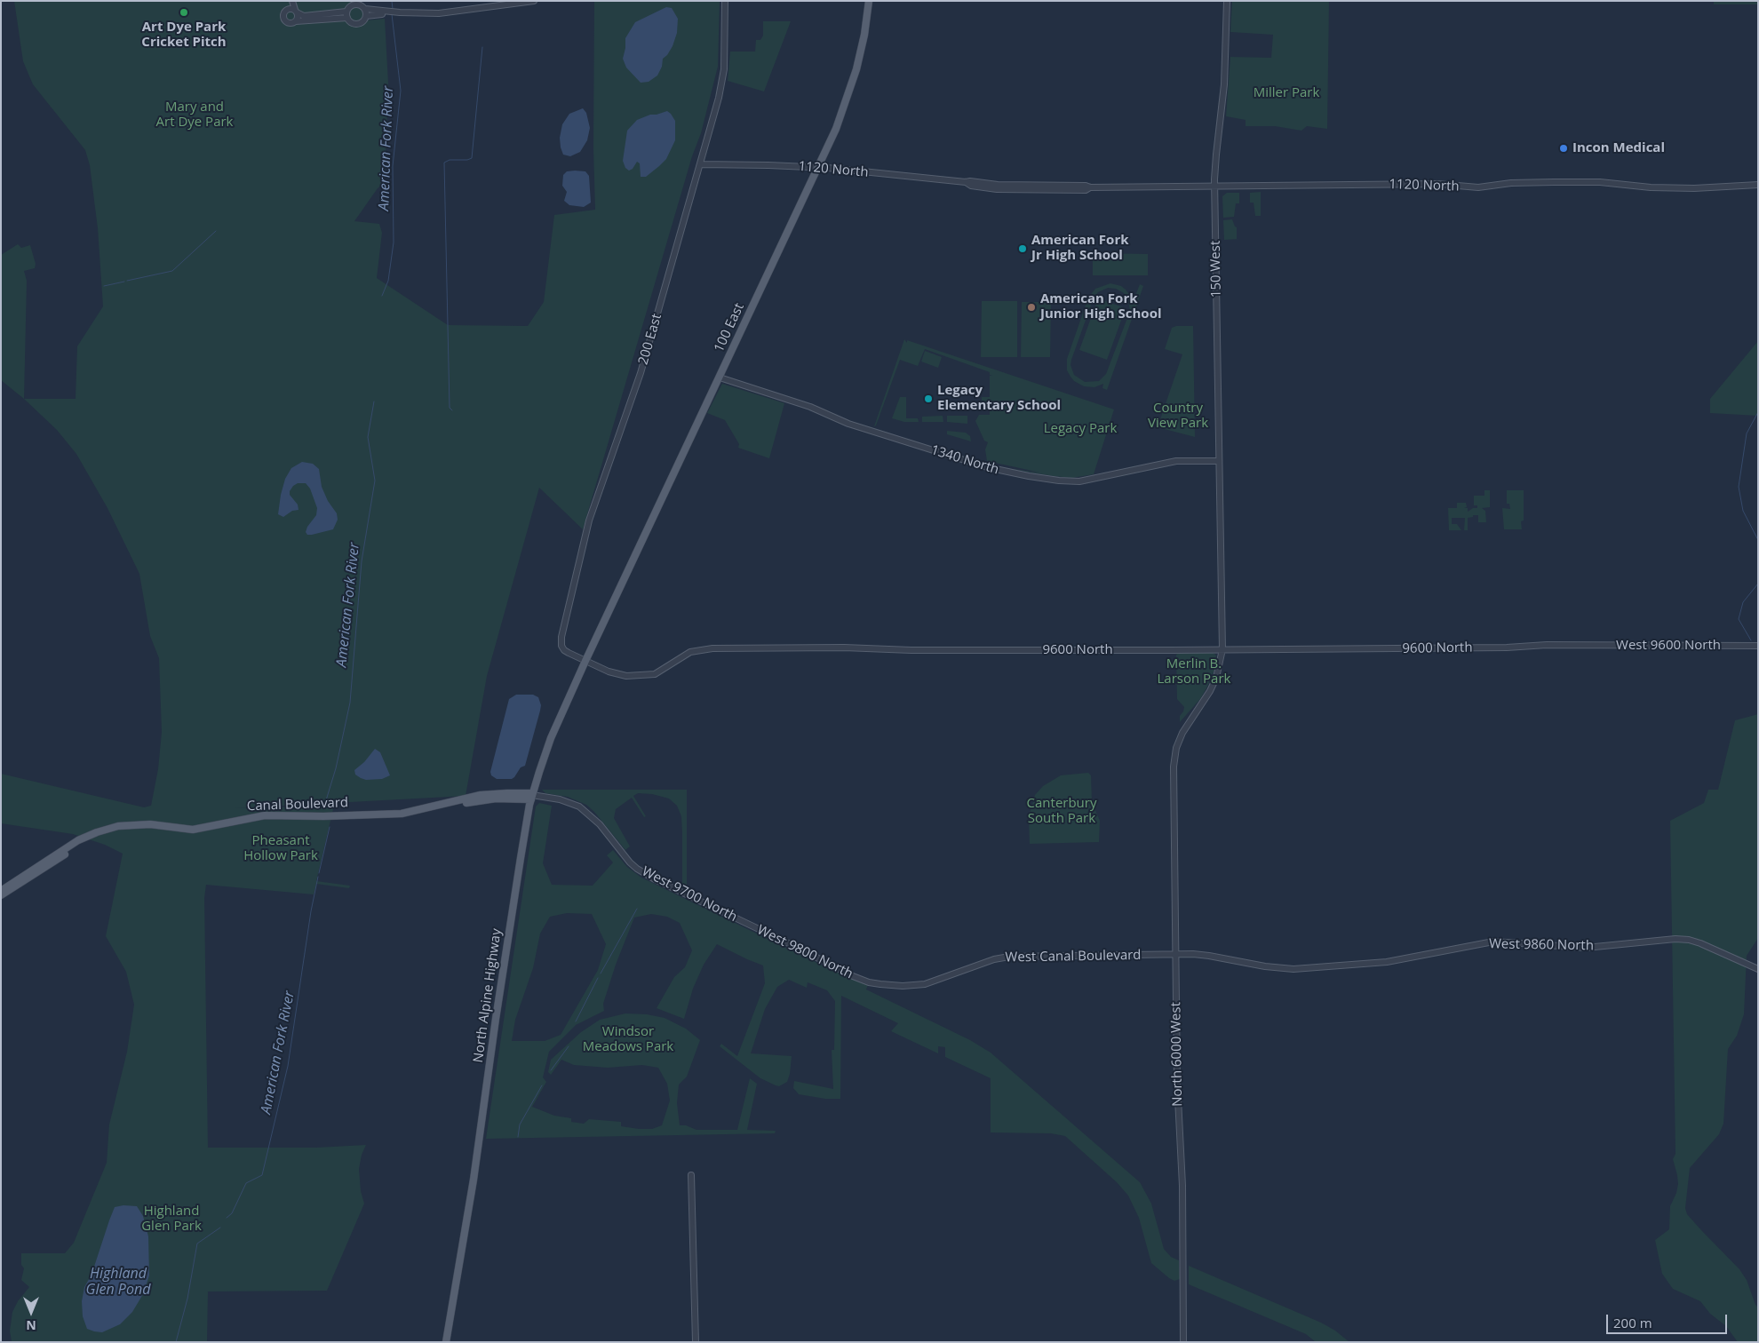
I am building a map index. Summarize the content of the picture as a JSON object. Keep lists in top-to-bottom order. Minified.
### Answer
{"streets":{"main road":["100 East","Canal Boulevard","North Alpine Highway"],"street":["1120 North","150 West","200 East","1340 North","West 9600 North","9600 North","West 9700 North","West 9860 North","West 9800 North","West Canal Boulevard","North 6000 West"]},"crossings":[["1120 North","150 West"],["1120 North","100 East"],["1120 North","200 East"],["150 West","1340 North"],["150 West","9600 North"],["150 West","North 6000 West"],["100 East","200 East"],["100 East","1340 North"],["100 East","9600 North"],["100 East","North Alpine Highway"],["200 East","9600 North"],["200 East","North Alpine Highway"],["West 9600 North","9600 North"],["9600 North","North Alpine Highway"],["9600 North","North 6000 West"],["Canal Boulevard","West 9700 North"],["Canal Boulevard","North Alpine Highway"],["West 9700 North","West 9800 North"],["West 9700 North","North Alpine Highway"],["West 9860 North","West Canal Boulevard"],["West 9860 North","North 6000 West"],["West 9800 North","West Canal Boulevard"],["West Canal Boulevard","North 6000 West"]],"water":["American Fork River","Highland Glen Pond"],"parks":["Miller Park","Mary and Art Dye Park","Country View Park","Legacy Park","Merlin B. Larson Park","Canterbury South Park","Pheasant Hollow Park","Windsor Meadows Park","Highland Glen Park"],"places":["Art Dye Park Cricket Pitch","Incon Medical","American Fork Jr High School","American Fork Junior High School","Legacy Elementary School"],"scale_bar":"200 m","north":"bottom"}
